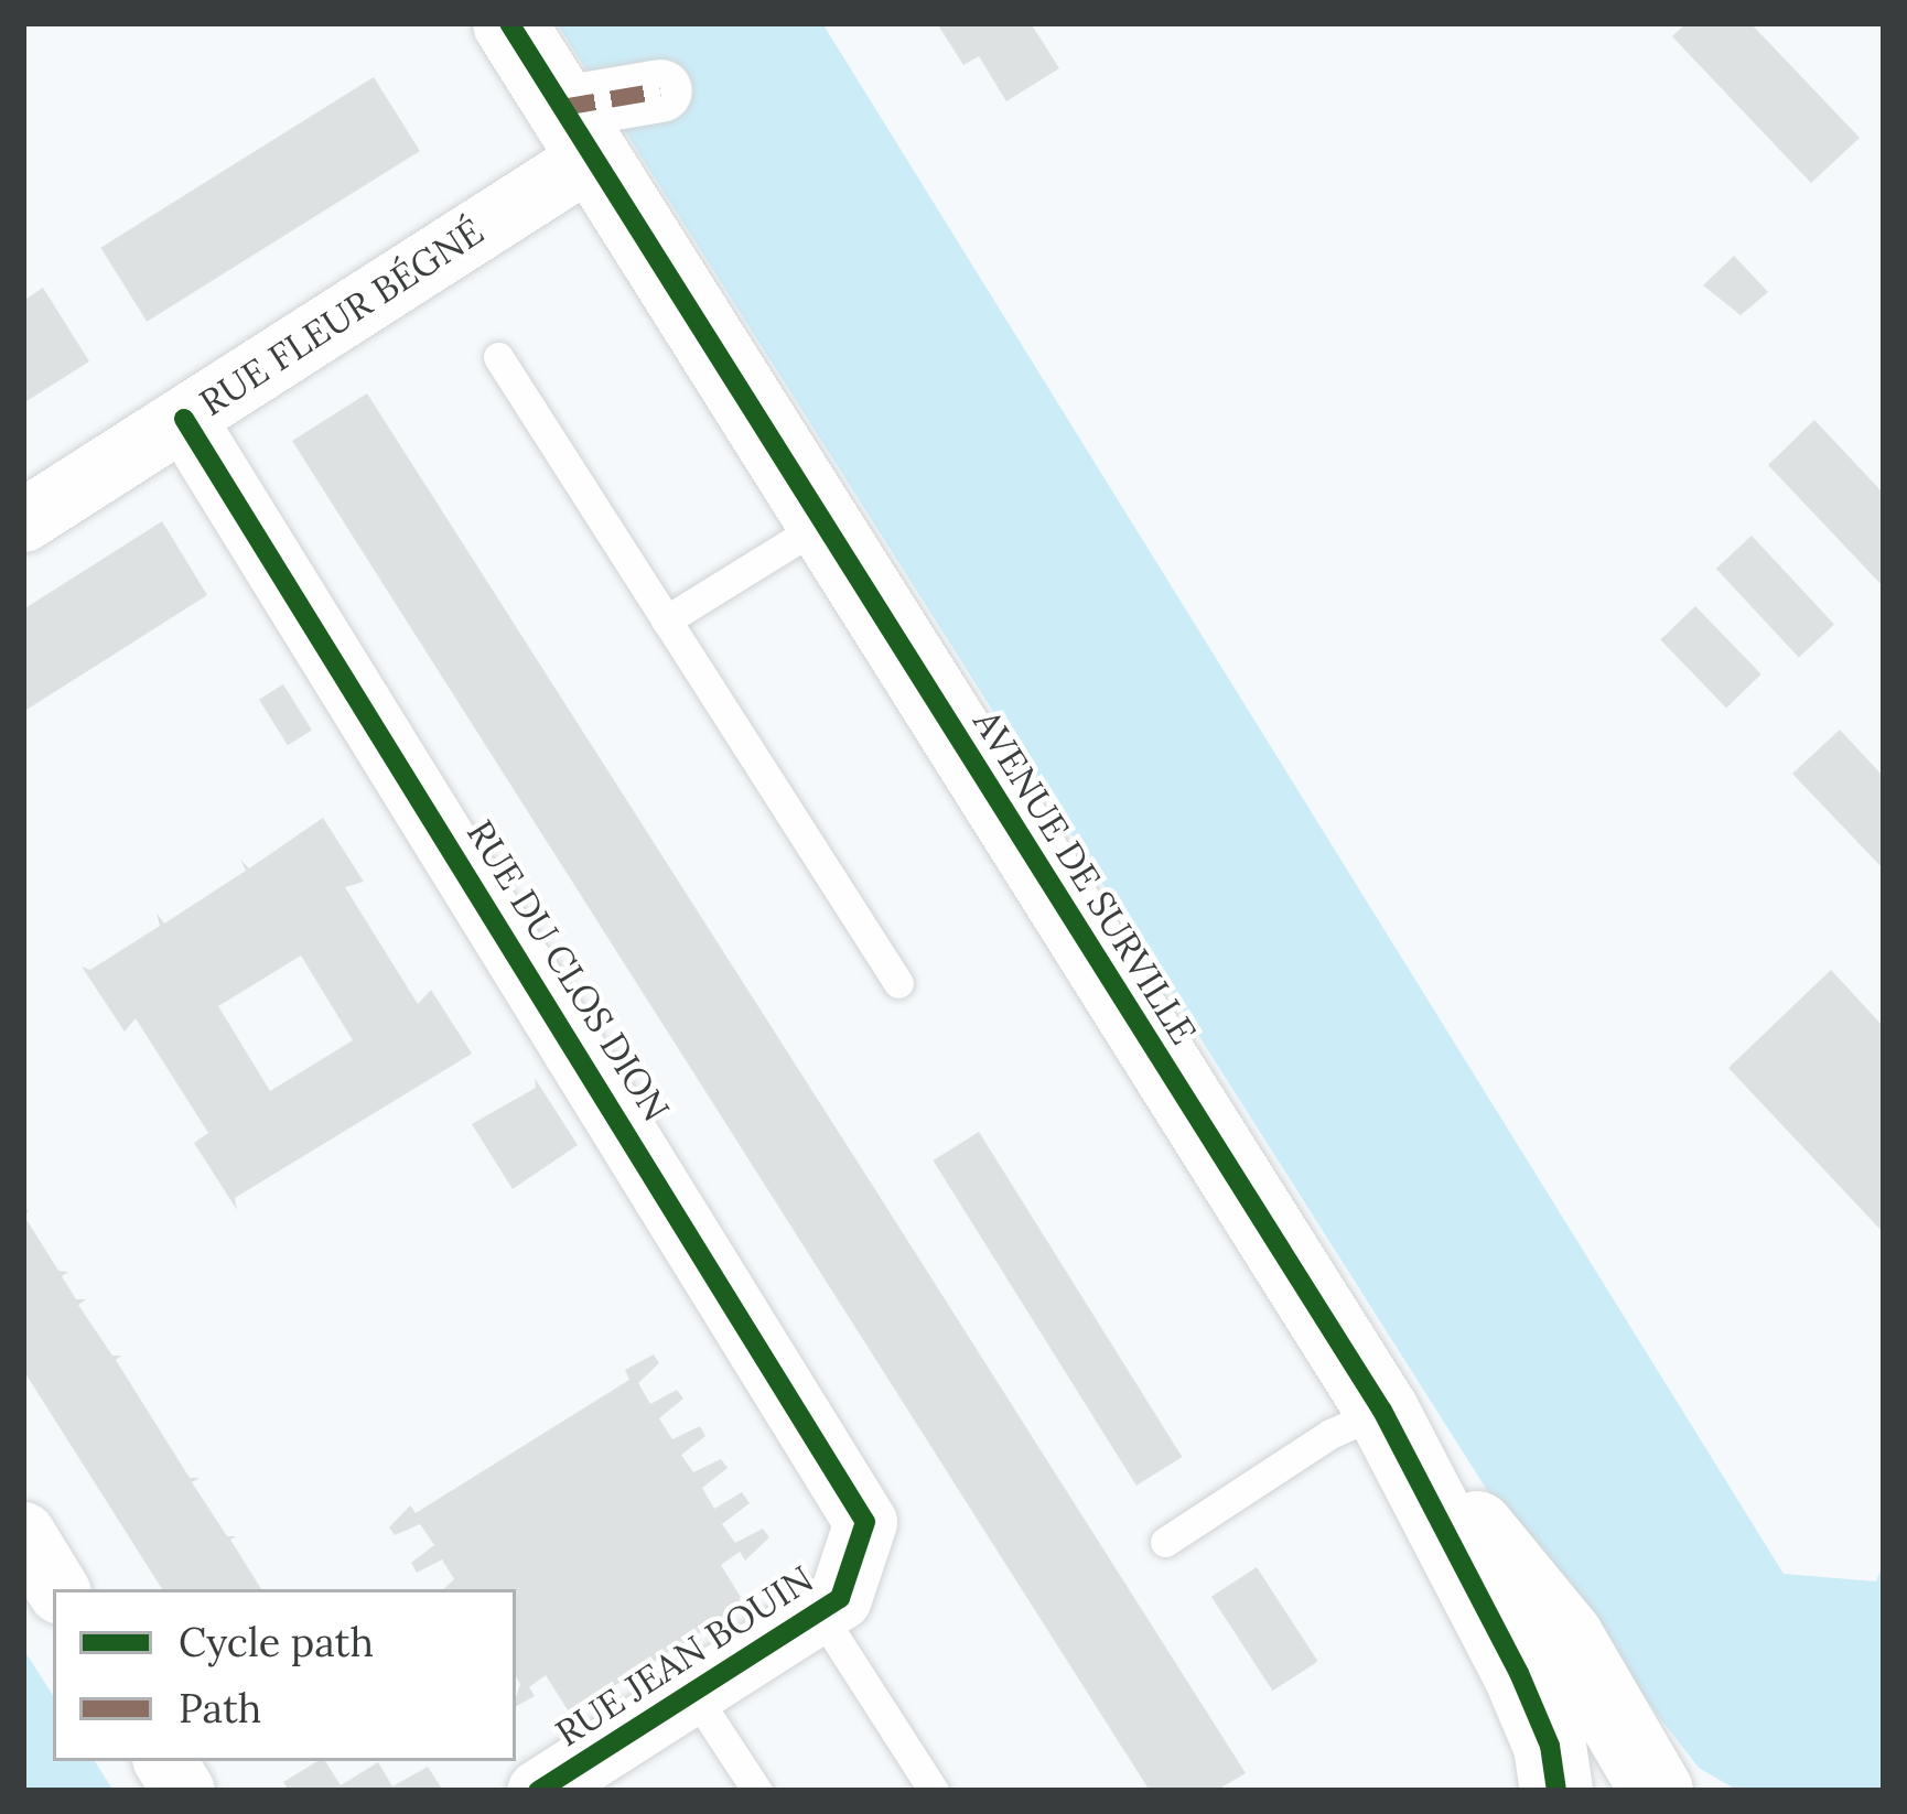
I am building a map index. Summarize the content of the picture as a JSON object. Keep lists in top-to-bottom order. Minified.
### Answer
{"streets":{"street":["RUE FLEUR BÉGNÉ","AVENUE DE SURVILLE","RUE DU CLOS DION","RUE JEAN BOUIN"]},"crossings":[["RUE FLEUR BÉGNÉ","AVENUE DE SURVILLE"],["RUE FLEUR BÉGNÉ","RUE DU CLOS DION"],["RUE DU CLOS DION","RUE JEAN BOUIN"]],"legend":["Cycle path","Path"]}
